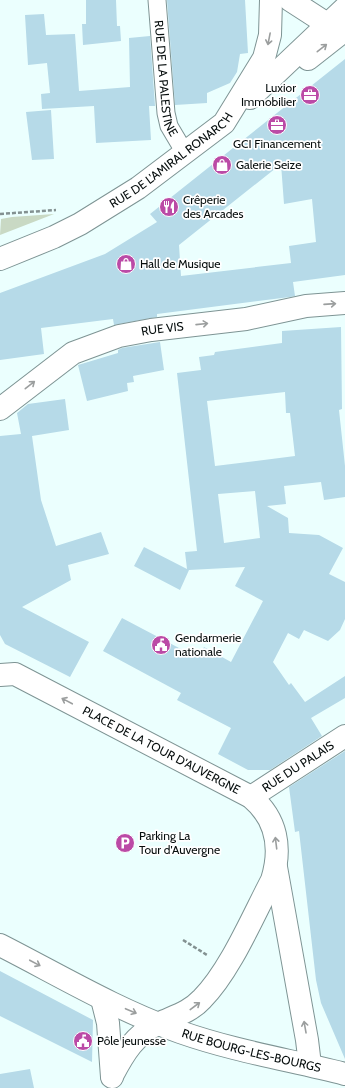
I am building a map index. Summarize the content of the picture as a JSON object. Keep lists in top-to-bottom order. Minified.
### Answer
{"streets":{"street":["RUE DE LA PALESTINE","RUE DE L'AMIRAL RONARC'H","RUE VIS","PLACE DE LA TOUR D'AUVERGNE","RUE DU PALAIS","RUE BOURG-LES-BOURGS"]},"crossings":[["RUE DE LA PALESTINE","RUE DE L'AMIRAL RONARC'H"],["PLACE DE LA TOUR D'AUVERGNE","RUE DU PALAIS"],["PLACE DE LA TOUR D'AUVERGNE","RUE BOURG-LES-BOURGS"]],"one_way":["RUE VIS"],"places":{"office":["Luxior Immobilier","GCI Financement"],"shop":["Galerie Seize","Hall de Musique"],"restaurant":["Crêperie des Arcades"],"public building":["Gendarmerie nationale","Pôle jeunesse"],"parking":["Parking La Tour d'Auvergne"]}}
